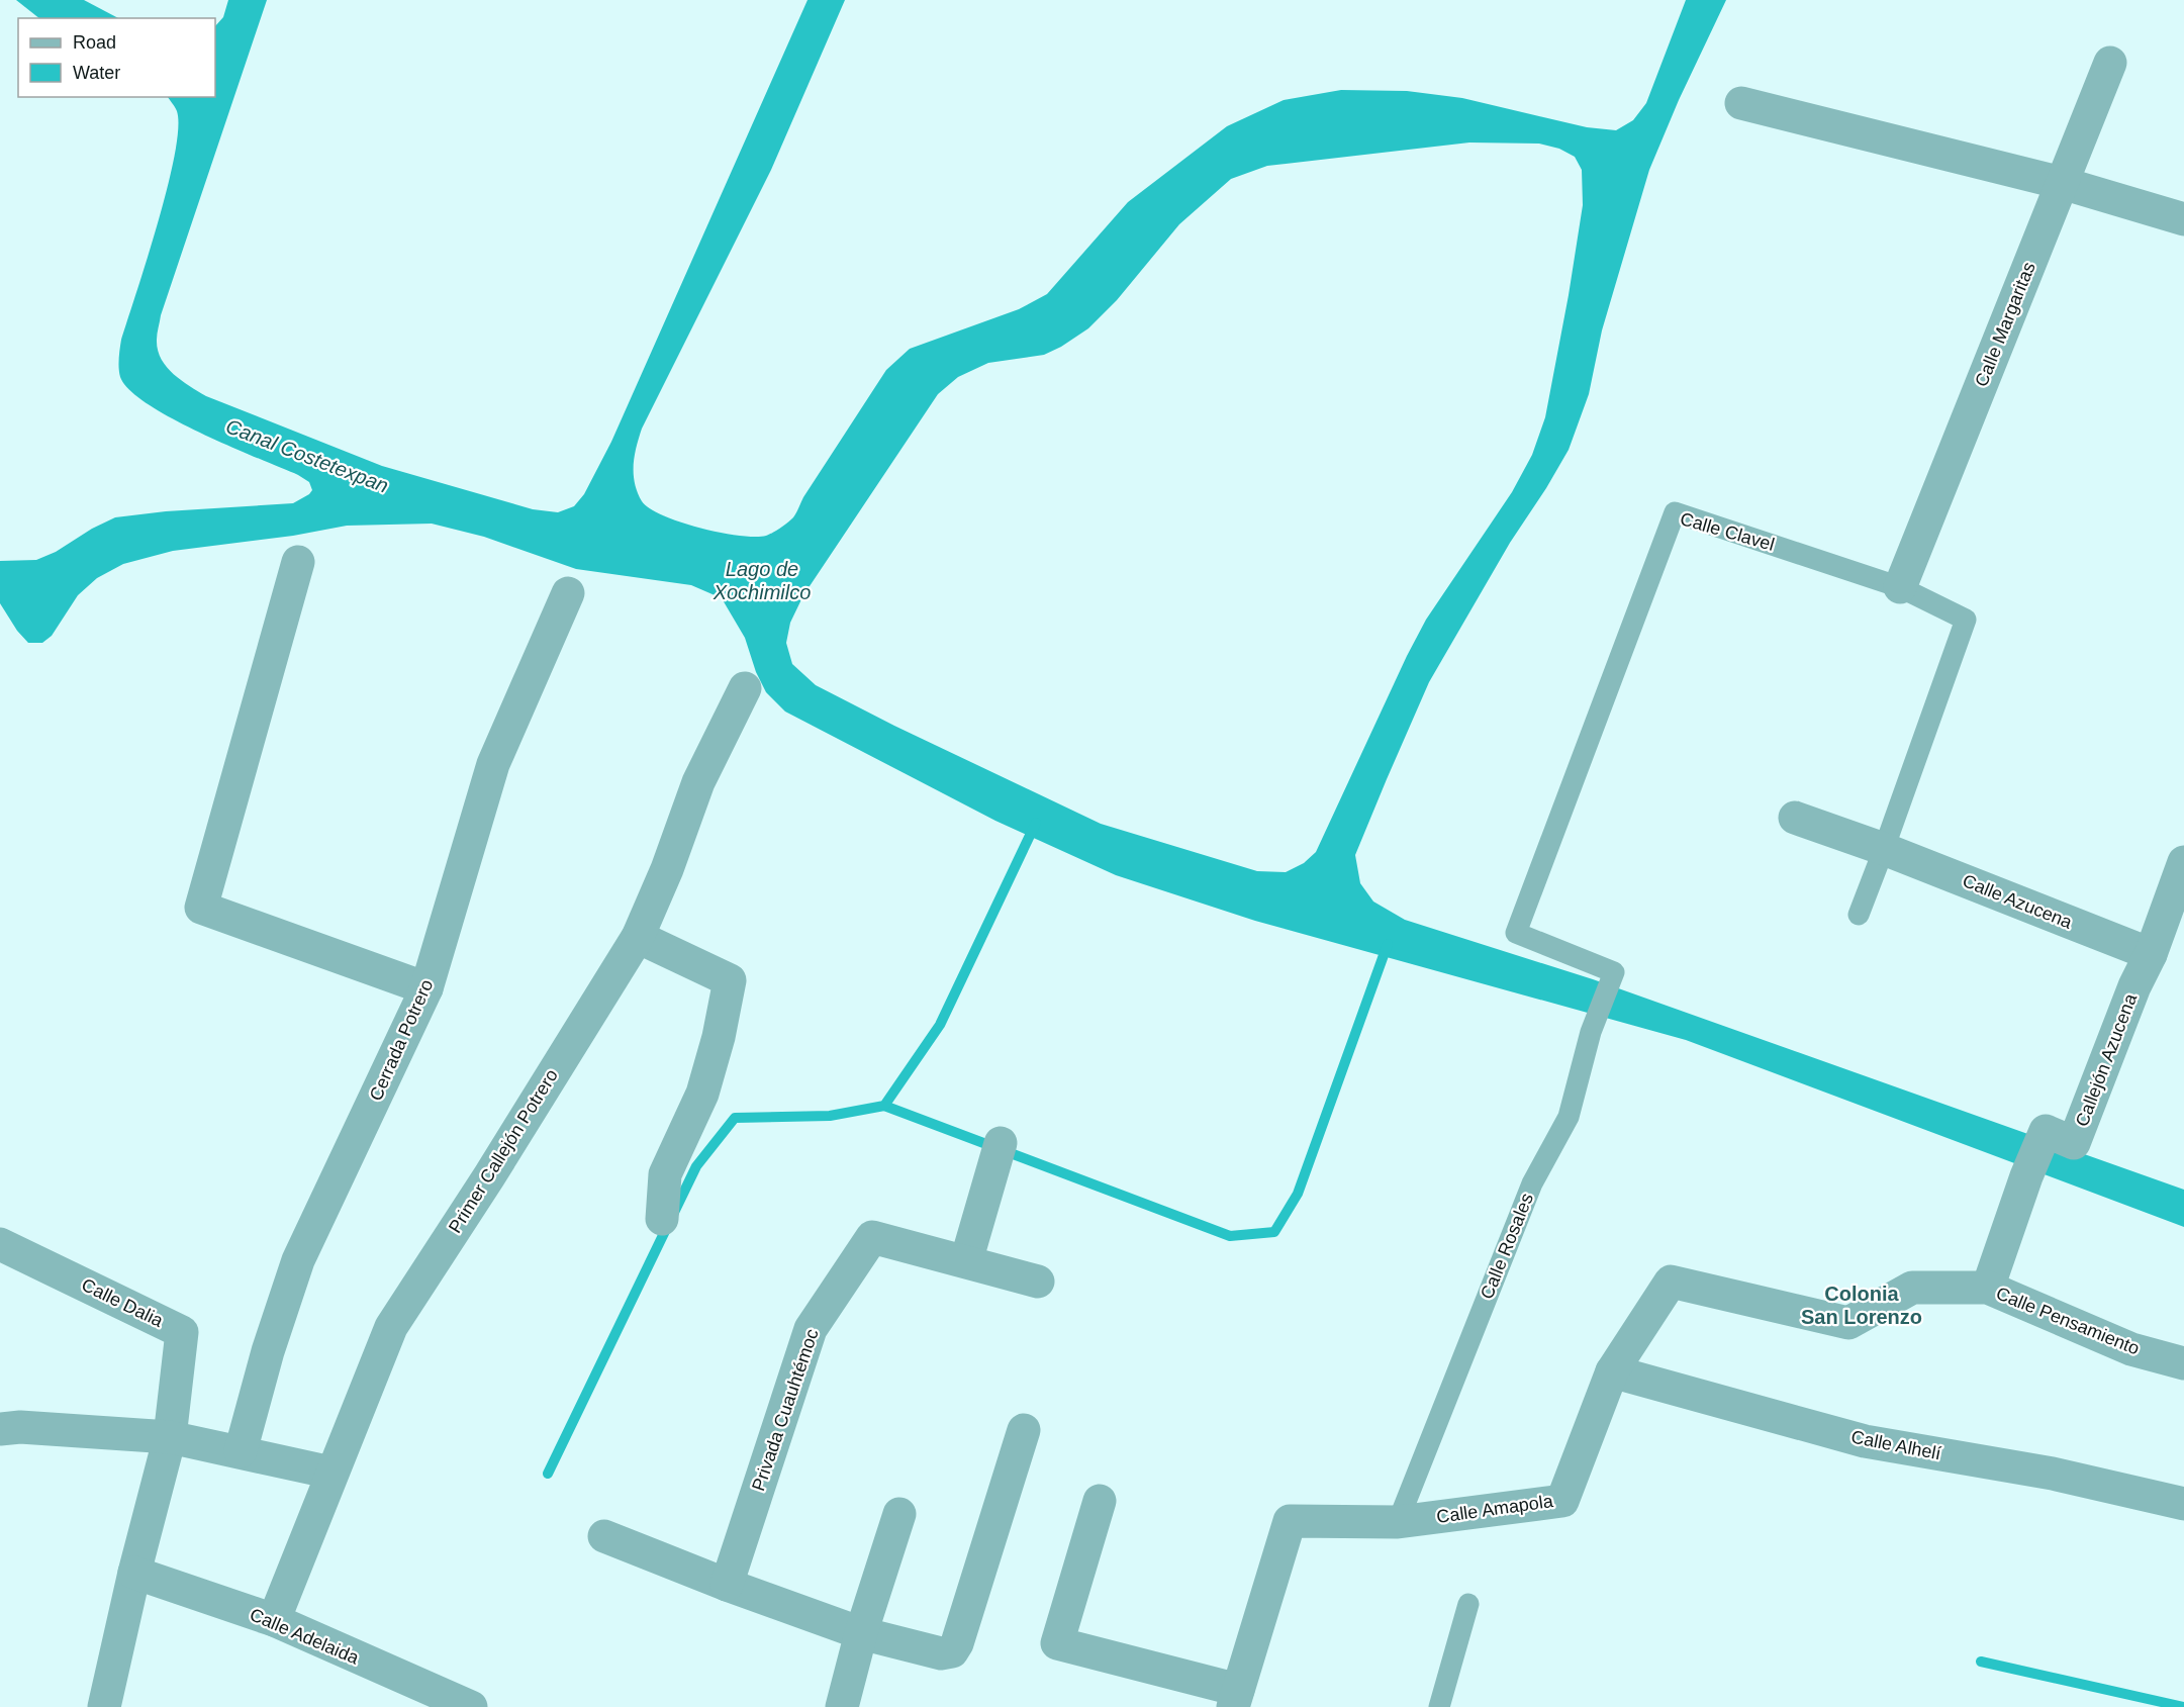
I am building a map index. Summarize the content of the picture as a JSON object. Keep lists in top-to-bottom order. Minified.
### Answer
{"streets":{"street":["Calle Margaritas","Calle Azucena","Cerrada Potrero","Callejón Azucena","Primer Callejón Potrero","Calle Dalia","Calle Pensamiento","Privada Cuauhtémoc","Calle Alhelí","Calle Amapola","Calle Adelaida"],"lane":["Calle Clavel","Calle Rosales"]},"crossings":[["Calle Margaritas","Calle Clavel"],["Calle Clavel","Calle Azucena"],["Calle Clavel","Calle Rosales"],["Calle Azucena","Callejón Azucena"],["Callejón Azucena","Calle Pensamiento"],["Primer Callejón Potrero","Calle Adelaida"],["Calle Rosales","Calle Amapola"],["Calle Dalia","Calle Adelaida"],["Calle Pensamiento","Calle Alhelí"],["Calle Pensamiento","Calle Amapola"],["Calle Alhelí","Calle Amapola"]],"districts":["Colonia San Lorenzo"],"water":["Canal Costetexpan","Lago de Xochimilco"],"legend":["Road","Water"]}
